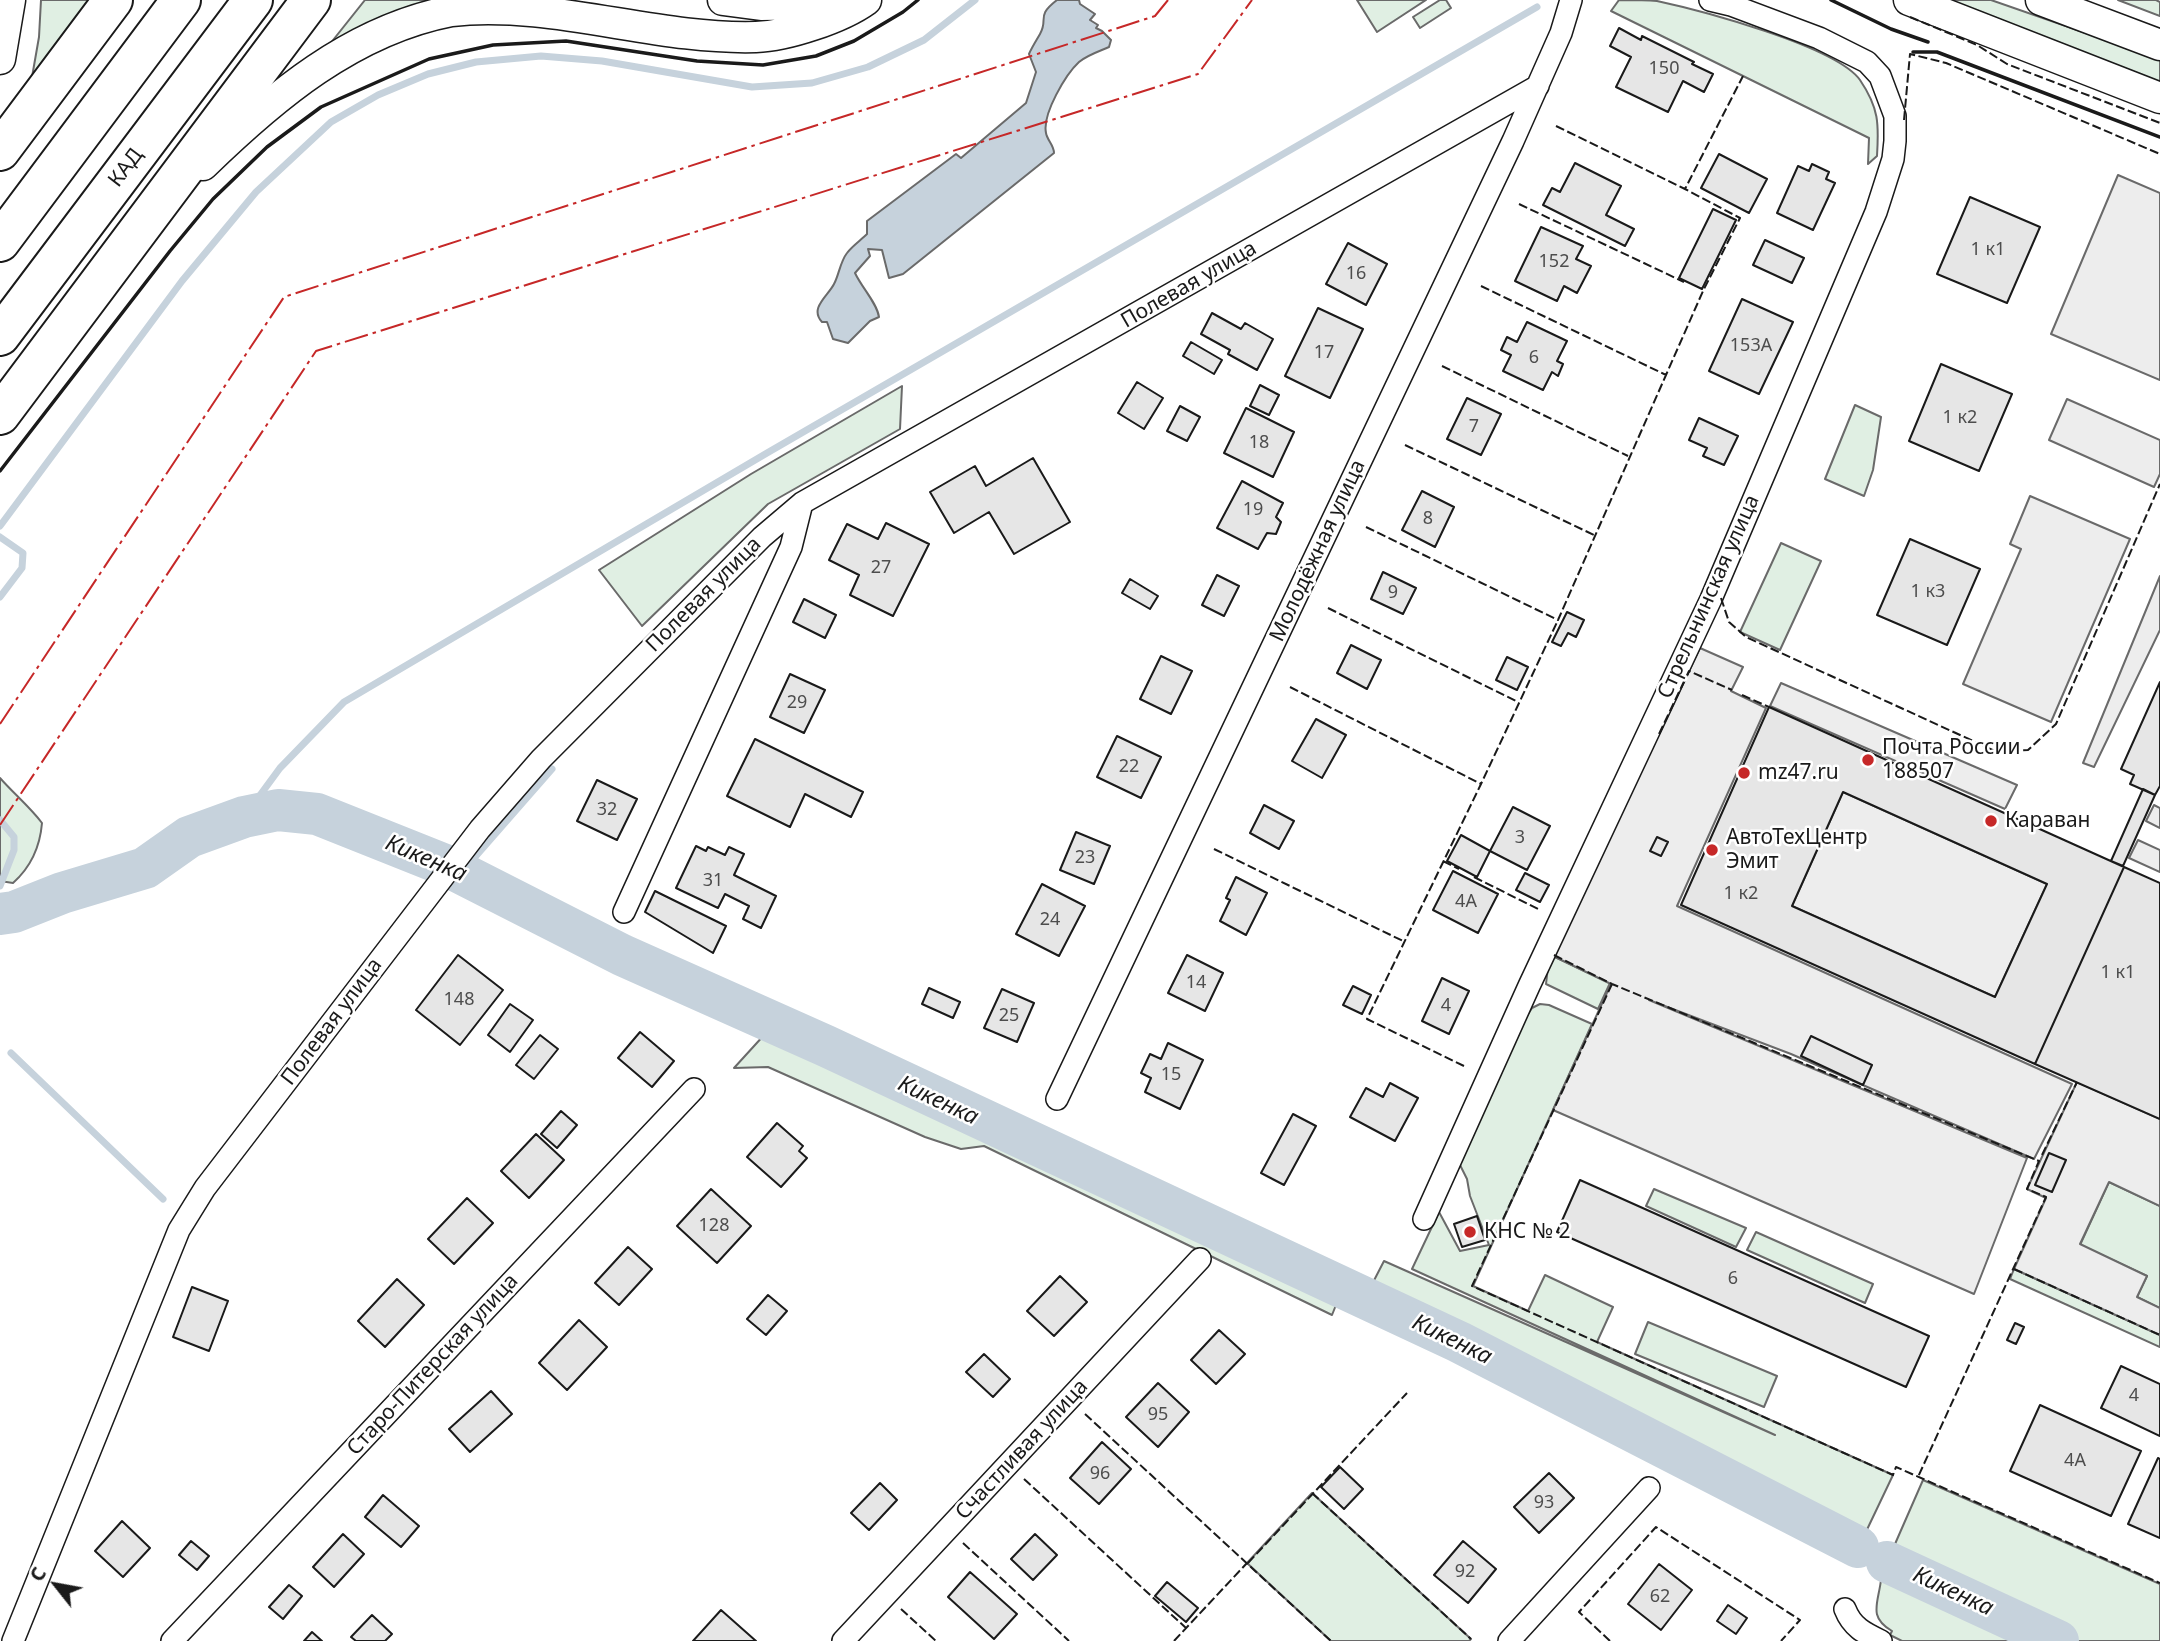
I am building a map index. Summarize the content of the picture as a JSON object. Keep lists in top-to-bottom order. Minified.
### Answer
{"streets":{"highway":["КАД"],"street":["Полевая улица","Молодёжная улица","Стрельнинская улица","Старо-Питерская улица","Счастливая улица"]},"crossings":[["Полевая улица","Молодёжная улица"]],"water":["Кикенка"],"places":["Почта России 188507","mz47.ru","Караван","АвтоТехЦентр Эмит","КНС № 2"],"house_numbers":["150","1 к1","152","16","153А","17","6","1 к2","7","18","19","8","27","1 к3","9","29","22","32","3","23","31","1 к2","4А","24","1 к1","14","148","4","25","15","128","6","4","95","4А","96","93","92","62"],"north":"top left"}
